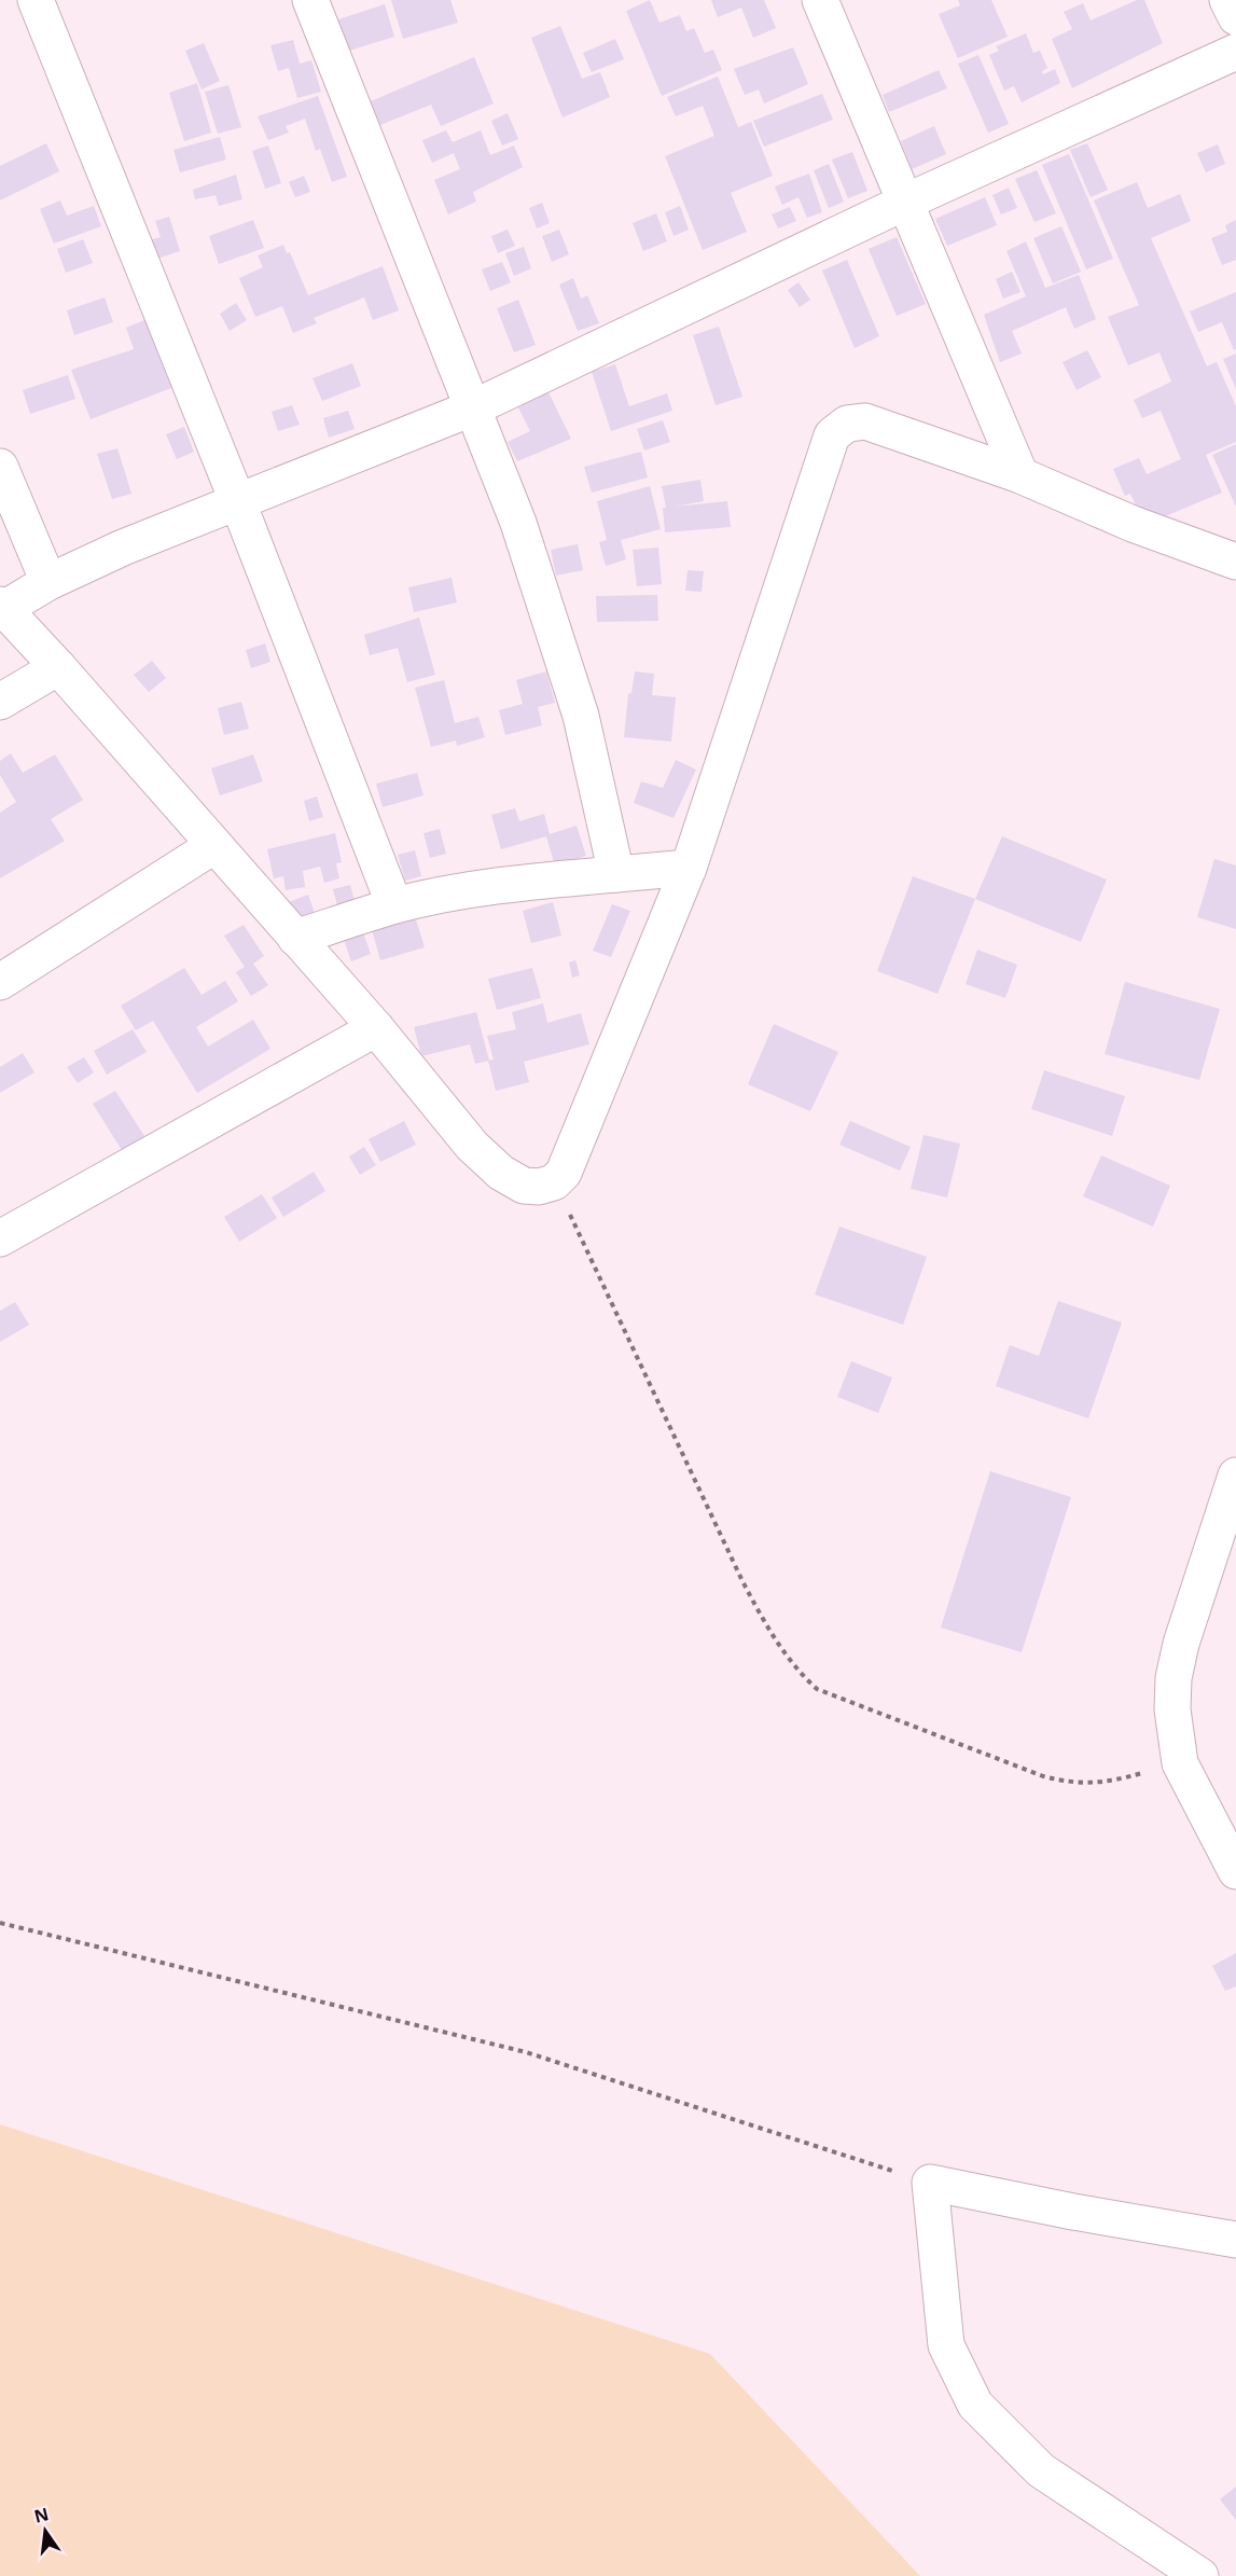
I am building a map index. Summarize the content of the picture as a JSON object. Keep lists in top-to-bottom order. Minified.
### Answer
{"north":"top"}
